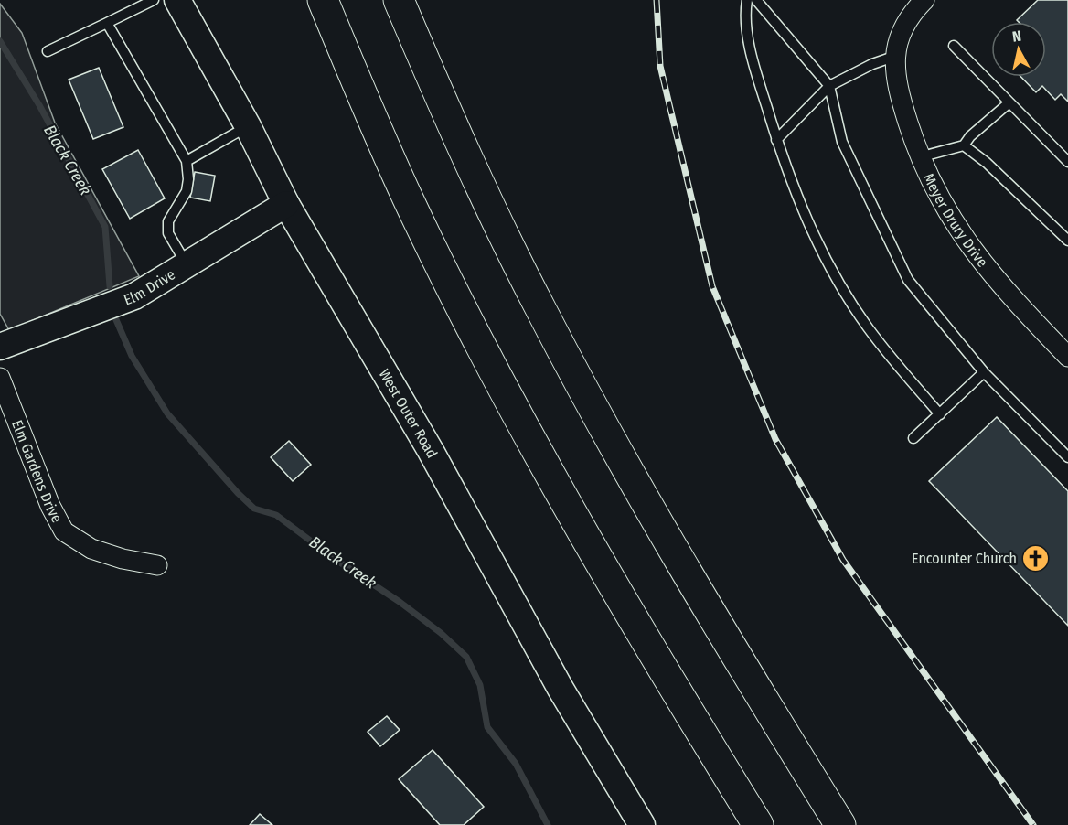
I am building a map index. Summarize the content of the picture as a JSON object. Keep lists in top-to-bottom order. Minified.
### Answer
{"streets":{"street":["Meyer Drury Drive","Elm Drive","West Outer Road","Elm Gardens Drive"]},"crossings":[["Elm Drive","West Outer Road"]],"water":["Black Creek"],"places":{"church":["Encounter Church"]},"north":"top"}
